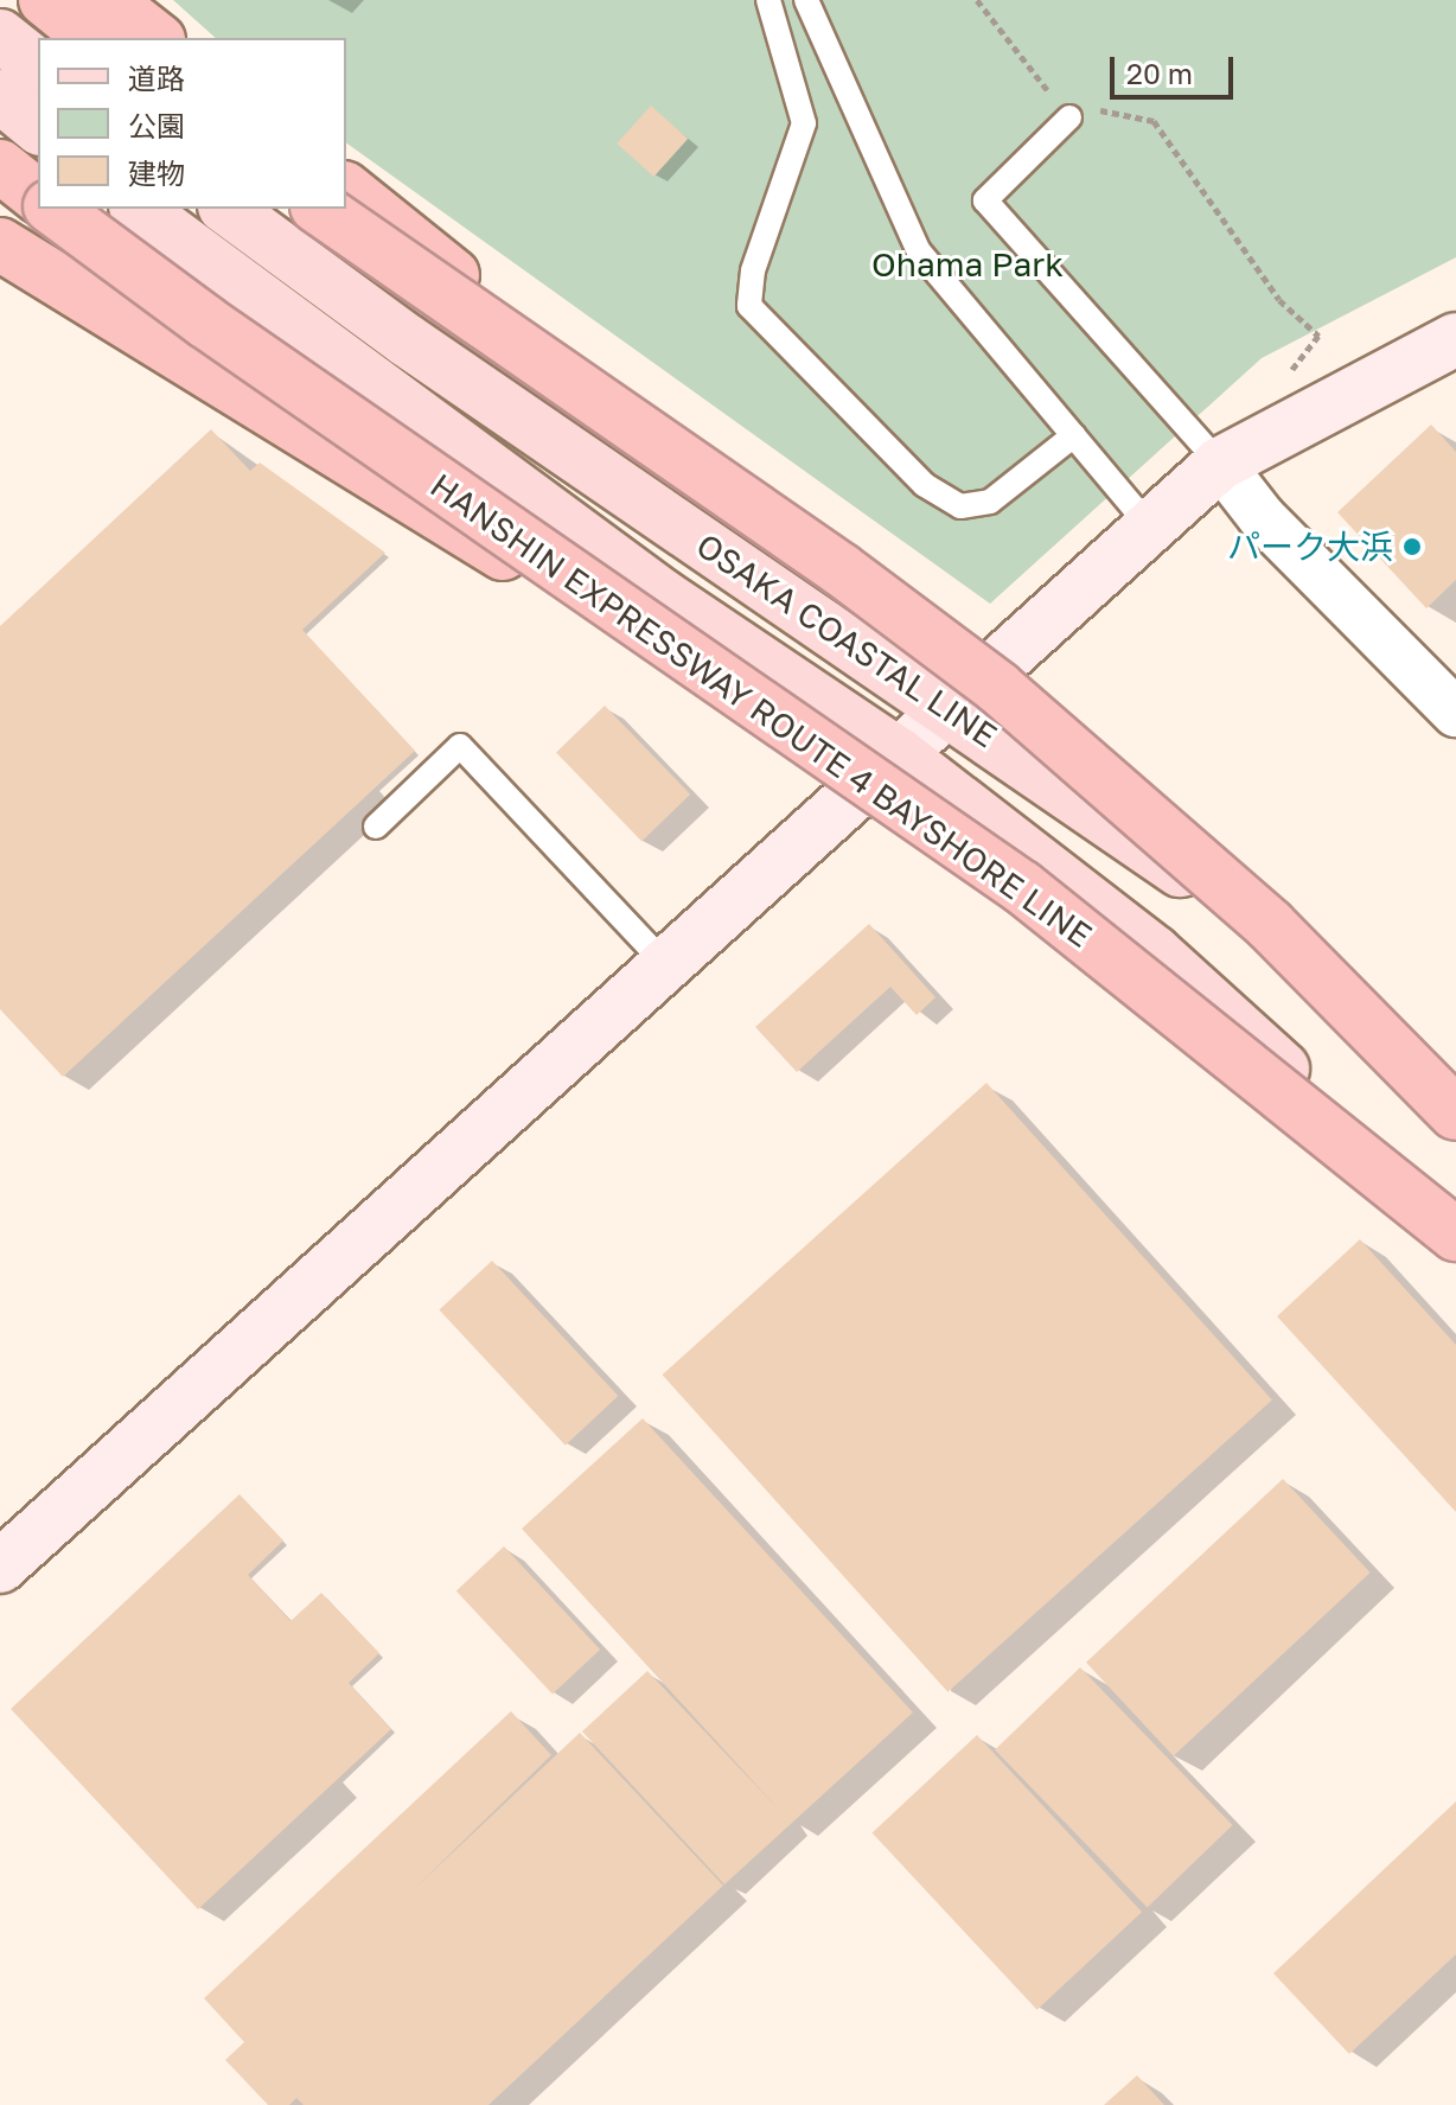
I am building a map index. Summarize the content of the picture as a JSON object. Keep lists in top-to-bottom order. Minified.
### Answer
{"streets":{"highway":["HANSHIN EXPRESSWAY ROUTE 4 BAYSHORE LINE"],"main road":["OSAKA COASTAL LINE"]},"parks":["Ohama Park"],"places":["パーク大浜"],"legend":["道路","公園","建物"],"scale_bar":"20 m"}
